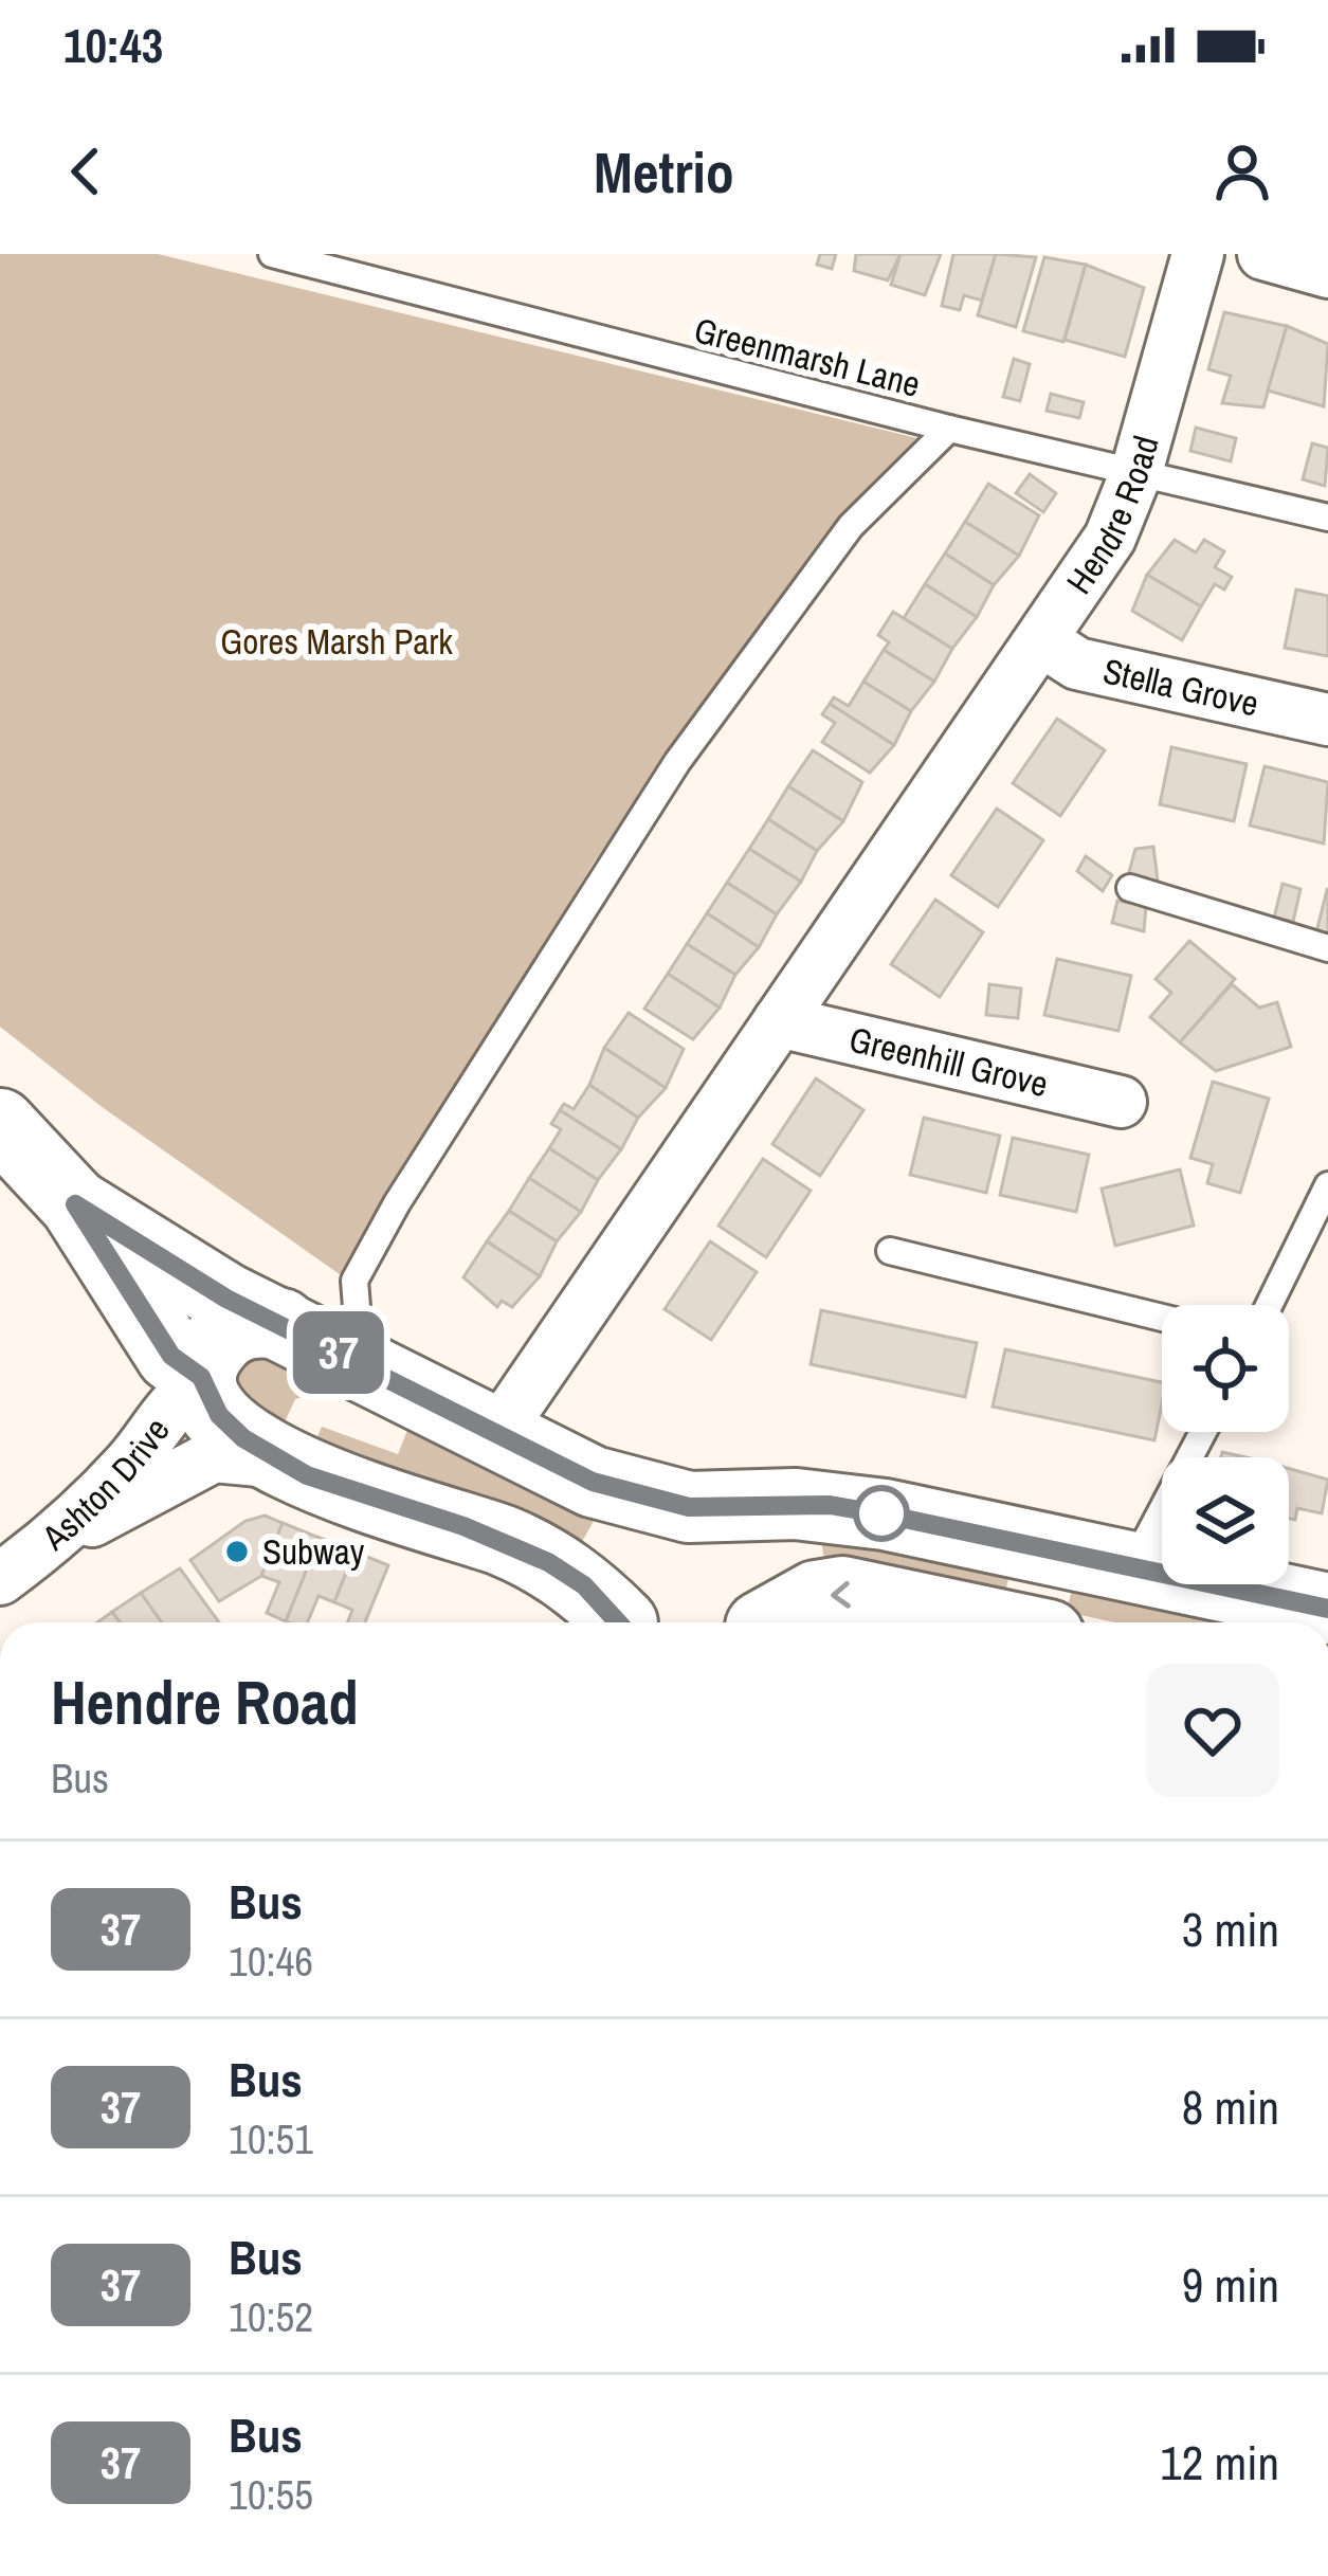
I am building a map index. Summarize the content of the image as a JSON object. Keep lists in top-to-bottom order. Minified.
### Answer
{"streets":{"street":["Hendre Road","Stella Grove","Greenhill Grove","Ashton Drive"],"lane":["Greenmarsh Lane"]},"crossings":[["Greenmarsh Lane","Hendre Road"],["Hendre Road","Stella Grove"],["Hendre Road","Greenhill Grove"]],"parks":["Gores Marsh Park"],"places":["Subway"],"lines":["bus line 37"],"page":{"status":"10:43","header":"Metrio","on_map":"37","heading":["Hendre Road","Bus"],"list":[{"mark":"37","name":"Bus","note":"10:46","value":"3 min"},{"mark":"37","name":"Bus","note":"10:51","value":"8 min"},{"mark":"37","name":"Bus","note":"10:52","value":"9 min"},{"mark":"37","name":"Bus","note":"10:55","value":"12 min"}]}}
